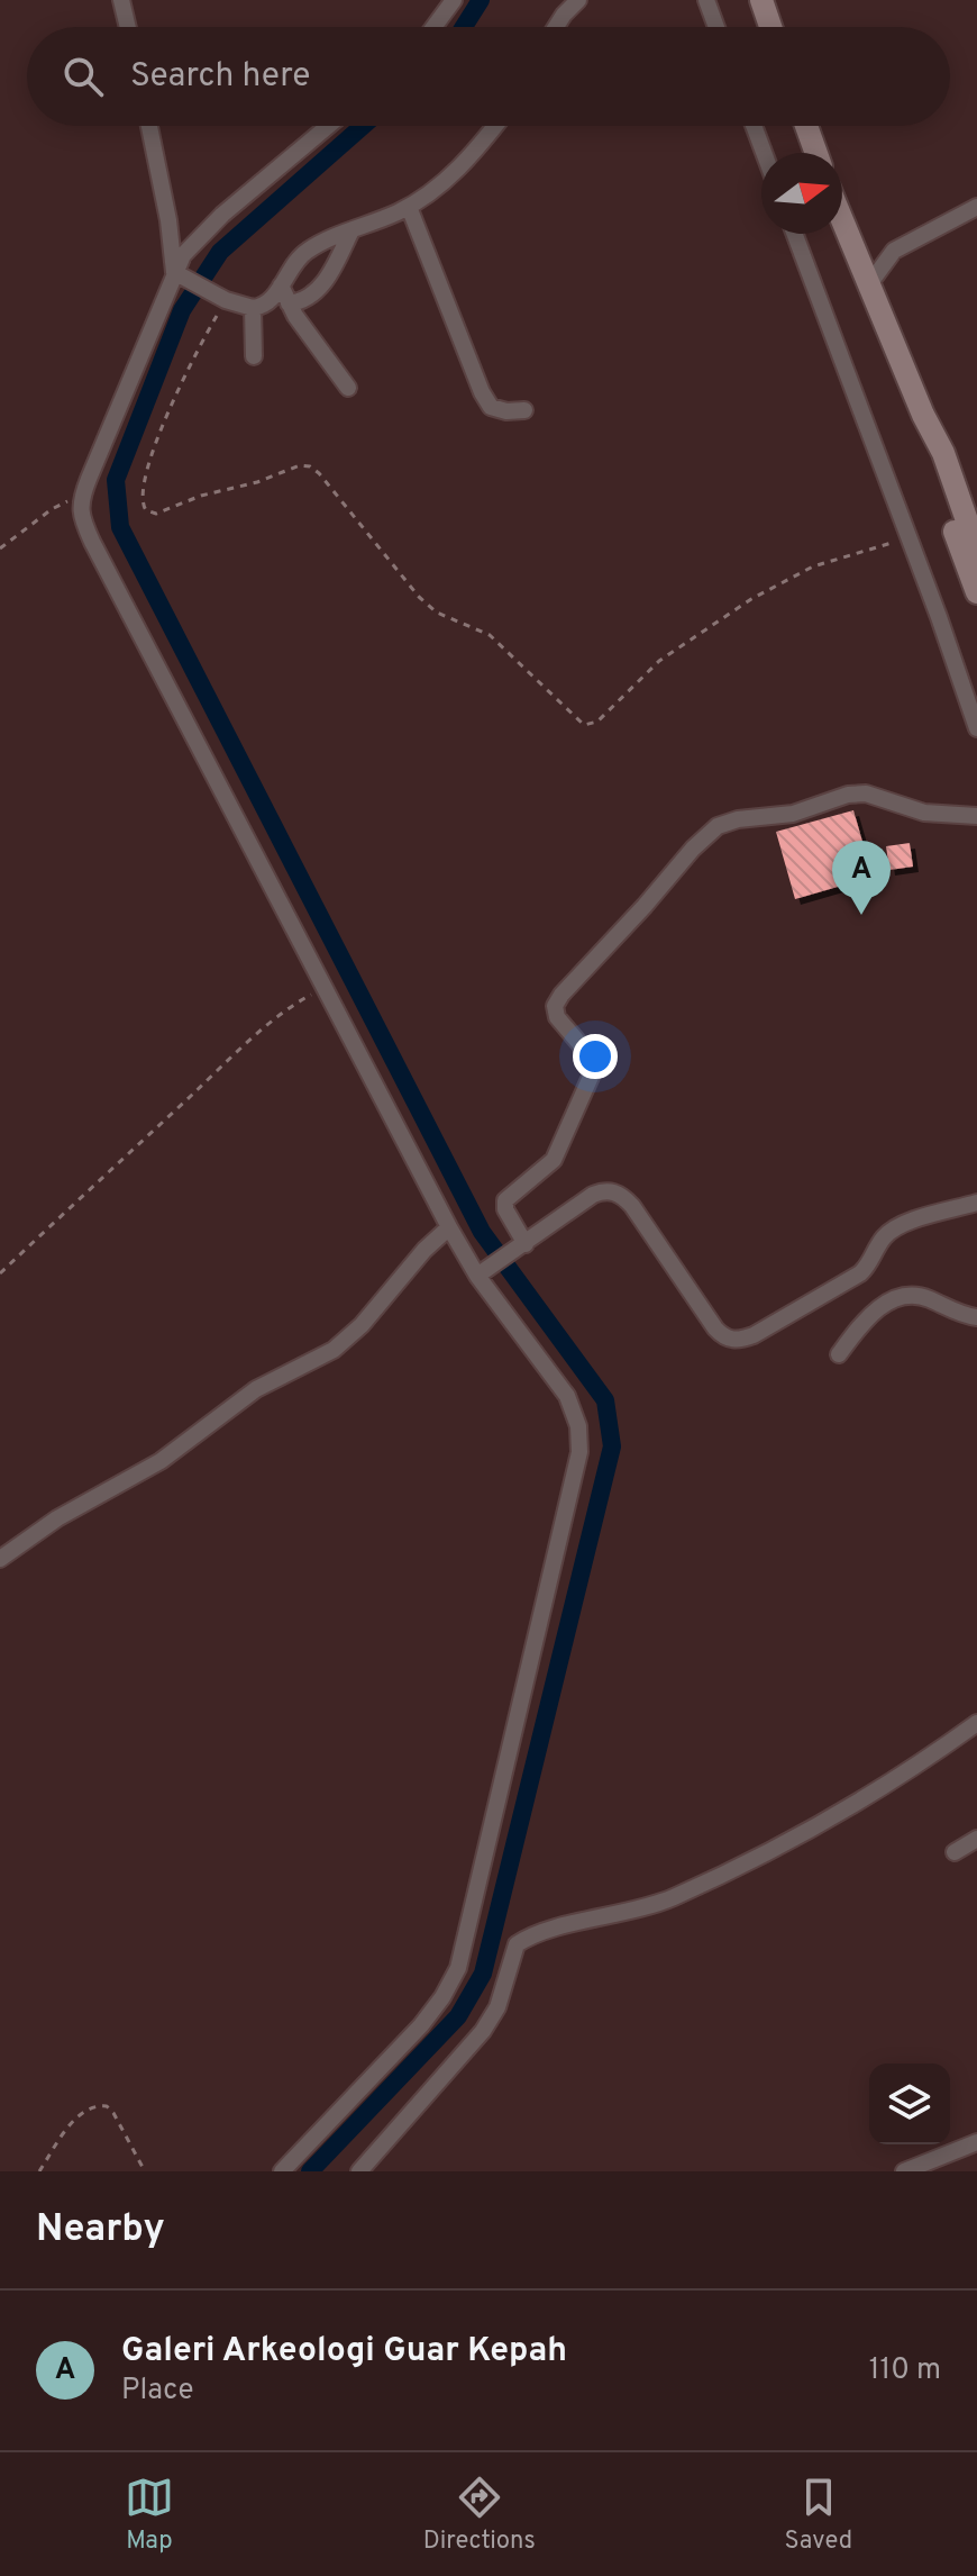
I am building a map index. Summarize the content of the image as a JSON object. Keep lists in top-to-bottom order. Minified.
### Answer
{"north":"right","page":{"search":"Search here","pins":"A","heading":"Nearby","list":[{"mark":"A","name":"Galeri Arkeologi Guar Kepah","note":"Place","value":"110 m"}],"nav":["Map","Directions","Saved"]}}
